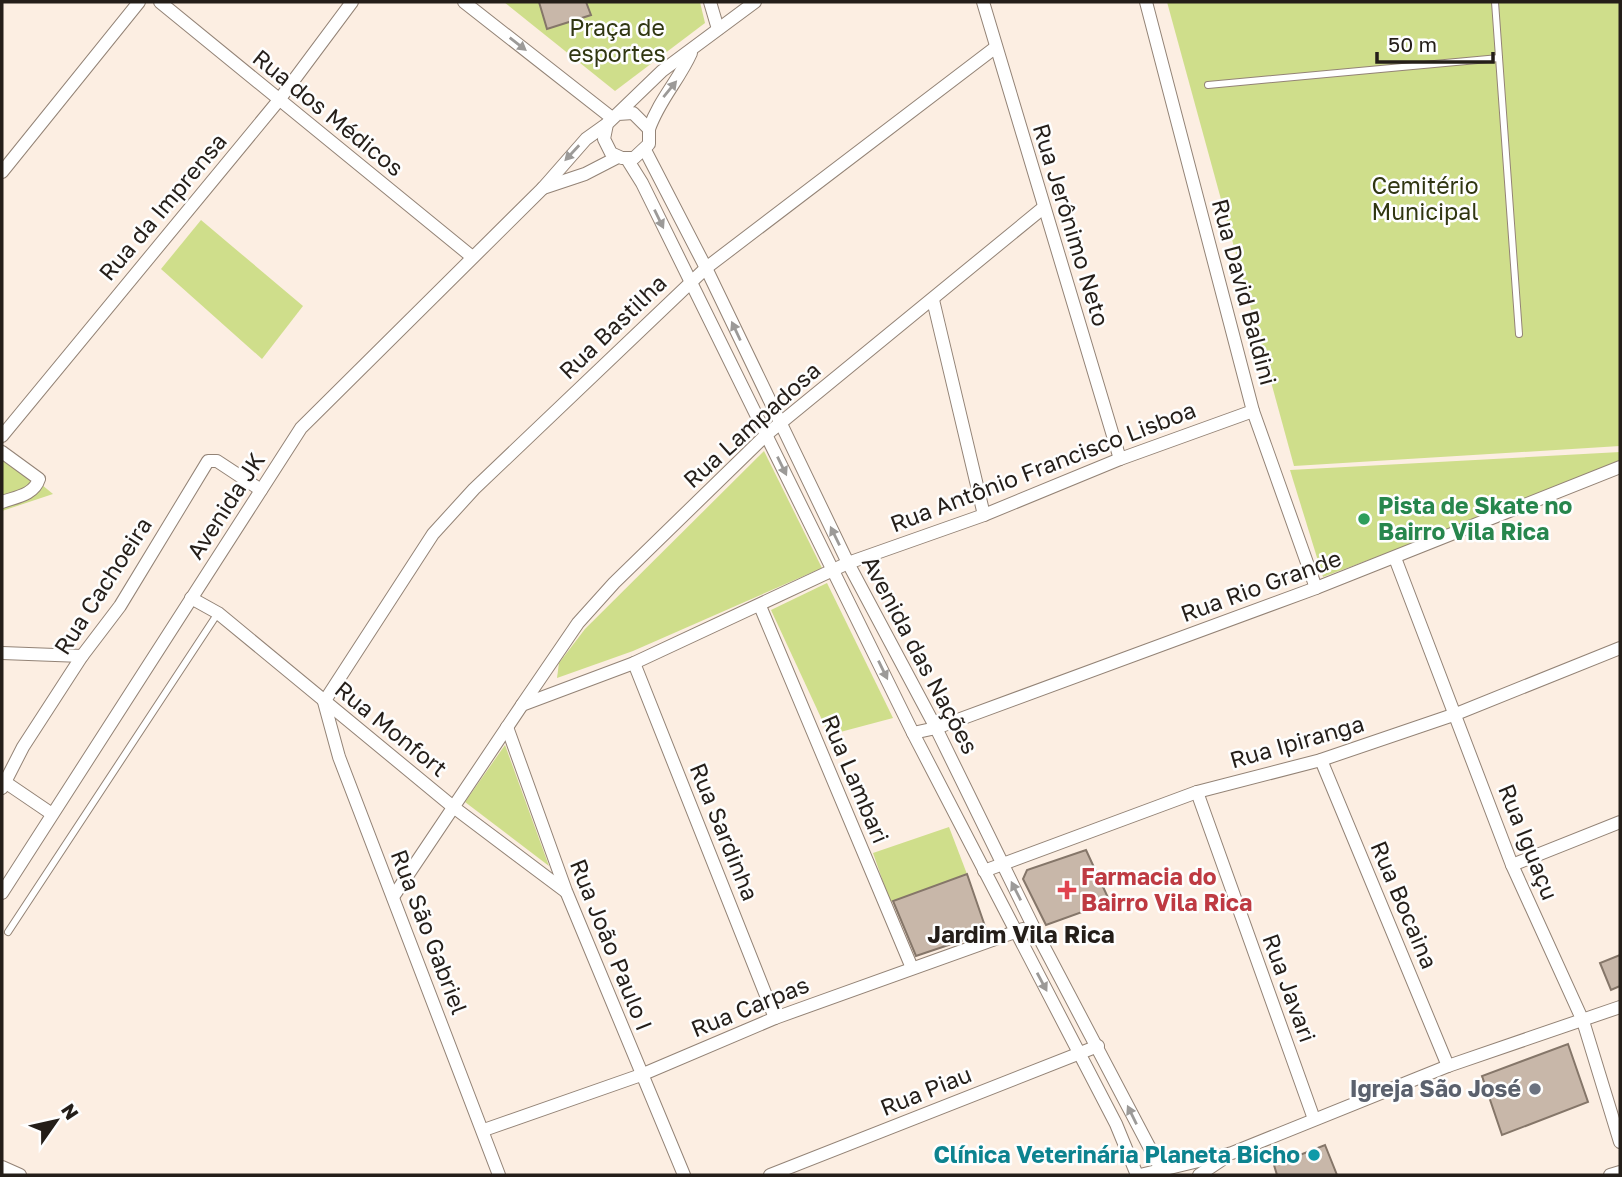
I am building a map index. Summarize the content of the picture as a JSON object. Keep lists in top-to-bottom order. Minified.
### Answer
{"streets":{"street":["Rua dos Médicos","Rua da Imprensa","Rua Jerônimo Neto","Rua David Baldini","Rua Bastilha","Rua Lampadosa","Rua Antônio Francisco Lisboa","Avenida JK","Rua Cachoeira","Rua Rio Grande","Avenida das Nações","Rua Monfort","Rua Ipiranga","Rua Lambari","Rua Sardinha","Rua Iguaçu","Rua Bocaina","Rua São Gabriel","Rua João Paulo I","Rua Javari","Rua Carpas","Rua Piau"]},"crossings":[["Rua dos Médicos","Rua da Imprensa"],["Rua dos Médicos","Avenida JK"],["Rua Jerônimo Neto","Rua Bastilha"],["Rua Jerônimo Neto","Rua Lampadosa"],["Rua Jerônimo Neto","Rua Antônio Francisco Lisboa"],["Rua David Baldini","Rua Antônio Francisco Lisboa"],["Rua David Baldini","Rua Rio Grande"],["Rua Bastilha","Avenida das Nações"],["Rua Bastilha","Rua Monfort"],["Rua Bastilha","Rua São Gabriel"],["Rua Lampadosa","Rua Antônio Francisco Lisboa"],["Rua Lampadosa","Avenida das Nações"],["Rua Antônio Francisco Lisboa","Avenida das Nações"],["Rua Antônio Francisco Lisboa","Rua Lambari"],["Rua Antônio Francisco Lisboa","Rua Sardinha"],["Avenida JK","Rua Cachoeira"],["Avenida JK","Avenida das Nações"],["Avenida JK","Rua Monfort"],["Rua Rio Grande","Avenida das Nações"],["Rua Rio Grande","Rua Iguaçu"],["Avenida das Nações","Rua Ipiranga"],["Avenida das Nações","Rua Carpas"],["Avenida das Nações","Rua Piau"],["Rua Monfort","Rua São Gabriel"],["Rua Monfort","Rua João Paulo I"],["Rua Ipiranga","Rua Iguaçu"],["Rua Ipiranga","Rua Bocaina"],["Rua Ipiranga","Rua Javari"],["Rua Lambari","Rua Carpas"],["Rua Sardinha","Rua Carpas"],["Rua São Gabriel","Rua Carpas"],["Rua João Paulo I","Rua Carpas"]],"districts":["Jardim Vila Rica"],"parks":["Praça de esportes","Cemitério Municipal"],"places":{"other":["Pista de Skate no Bairro Vila Rica","Igreja São José","Clínica Veterinária Planeta Bicho"],"health":["Farmacia do Bairro Vila Rica"]},"scale_bar":"50 m","north":"top right"}
